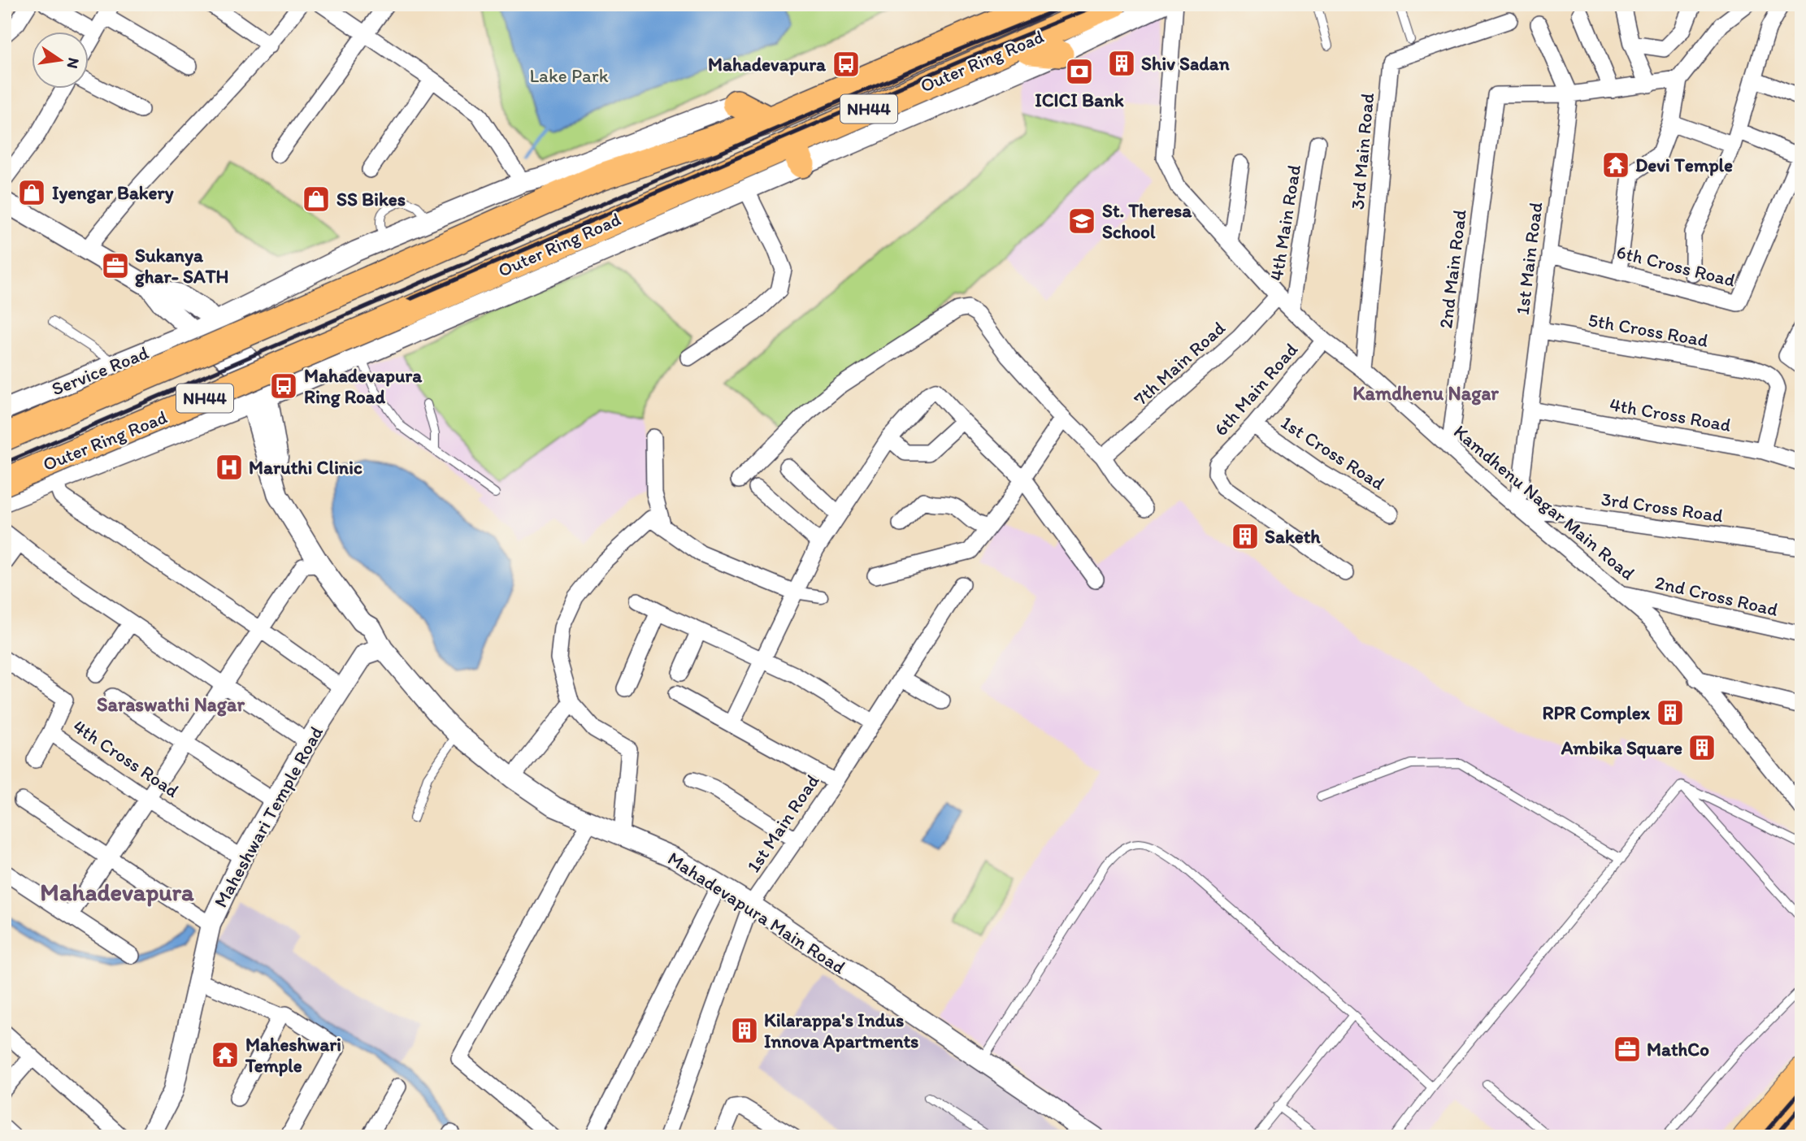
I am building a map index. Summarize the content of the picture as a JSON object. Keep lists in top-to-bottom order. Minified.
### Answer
{"streets":{"highway":["Outer Ring Road","NH44"],"street":["3rd Main Road","4th Main Road","1st Main Road","6th Cross Road","2nd Main Road","5th Cross Road","7th Main Road","Service Road","6th Main Road","4th Cross Road","1st Cross Road","Kamdhenu Nagar Main Road","3rd Cross Road","2nd Cross Road","Maheshwari Temple Road","Mahadevapura Main Road"]},"crossings":[["3rd Main Road","Kamdhenu Nagar Main Road"],["4th Main Road","Kamdhenu Nagar Main Road"],["1st Main Road","6th Cross Road"],["1st Main Road","2nd Main Road"],["1st Main Road","5th Cross Road"],["1st Main Road","4th Cross Road"],["1st Main Road","Kamdhenu Nagar Main Road"],["1st Main Road","3rd Cross Road"],["1st Main Road","Mahadevapura Main Road"],["2nd Main Road","Kamdhenu Nagar Main Road"],["5th Cross Road","4th Cross Road"],["7th Main Road","Kamdhenu Nagar Main Road"],["6th Main Road","1st Cross Road"],["6th Main Road","Kamdhenu Nagar Main Road"],["4th Cross Road","Maheshwari Temple Road"],["Kamdhenu Nagar Main Road","3rd Cross Road"],["Kamdhenu Nagar Main Road","2nd Cross Road"],["Maheshwari Temple Road","Mahadevapura Main Road"]],"districts":["Kamdhenu Nagar","Saraswathi Nagar","Mahadevapura"],"parks":["Lake Park"],"places":{"building":["Shiv Sadan","Saketh","RPR Complex","Ambika Square","Kilarappa's Indus Innova Apartments"],"bus stop":["Mahadevapura","Mahadevapura Ring Road"],"bank":["ICICI Bank"],"temple":["Devi Temple","Maheshwari Temple"],"shop":["Iyengar Bakery","SS Bikes"],"school or university":["St. Theresa School"],"office":["Sukanya ghar- SATH","MathCo"],"hospital":["Maruthi Clinic"]},"north":"right"}
